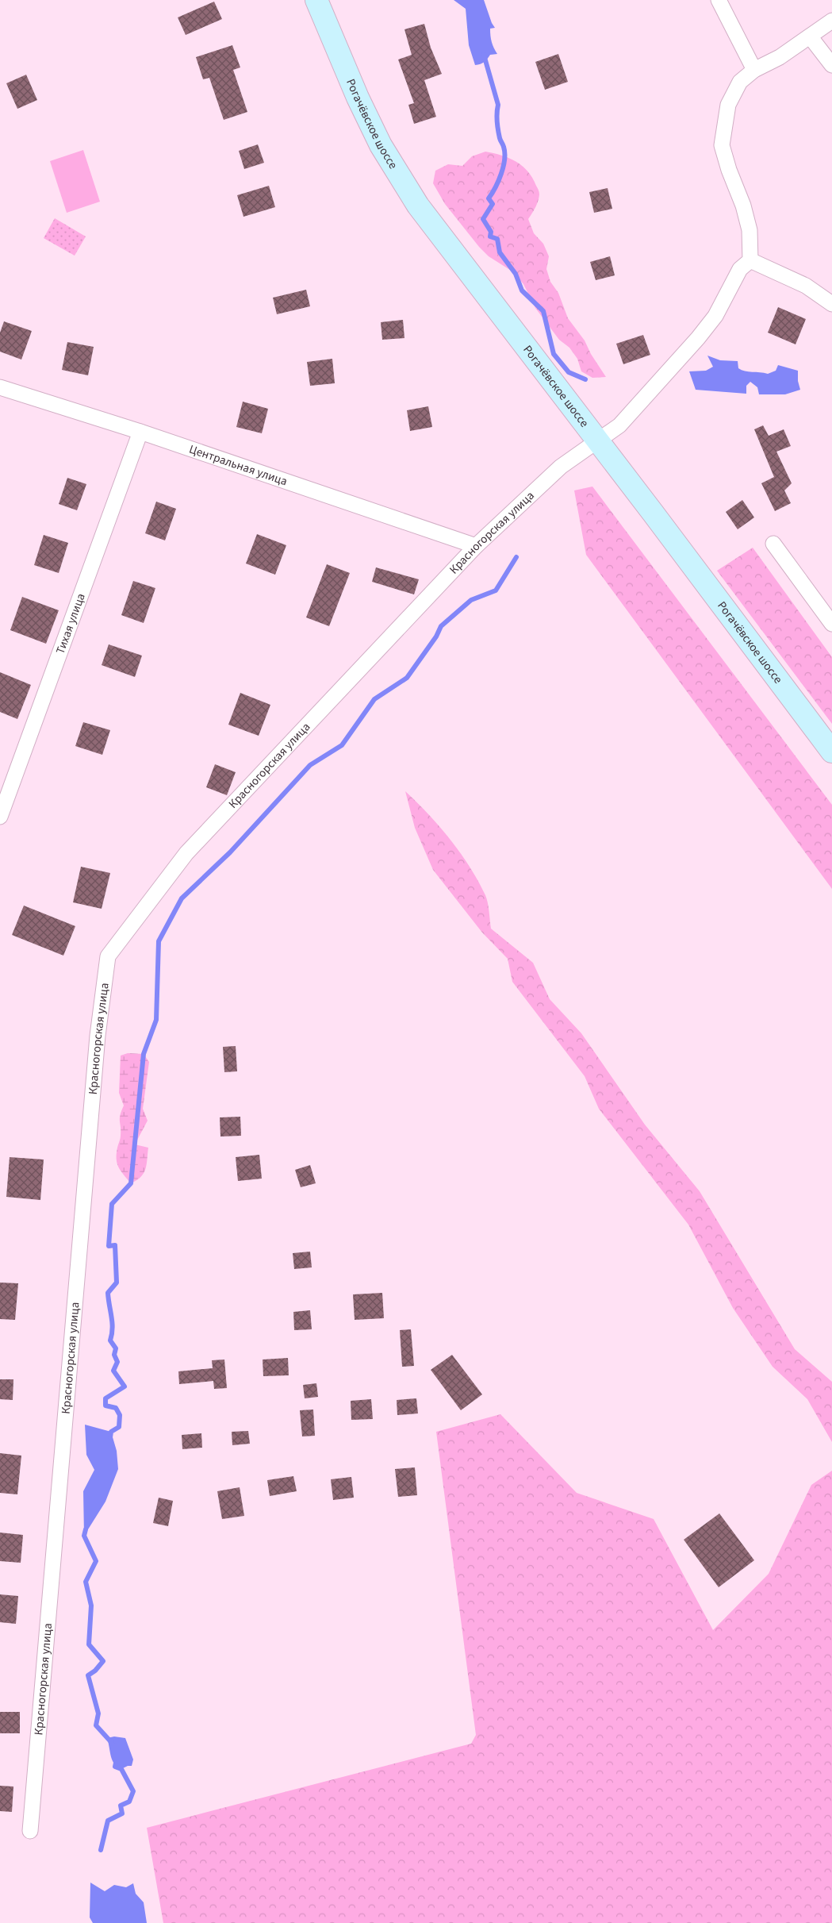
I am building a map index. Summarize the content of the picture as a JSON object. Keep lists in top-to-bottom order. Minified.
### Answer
{"streets":{"main road":["Рогачёвское шоссе"],"street":["Центральная улица","Красногорская улица","Тихая улица"]},"crossings":[["Рогачёвское шоссе","Красногорская улица"],["Центральная улица","Красногорская улица"],["Центральная улица","Тихая улица"]]}
